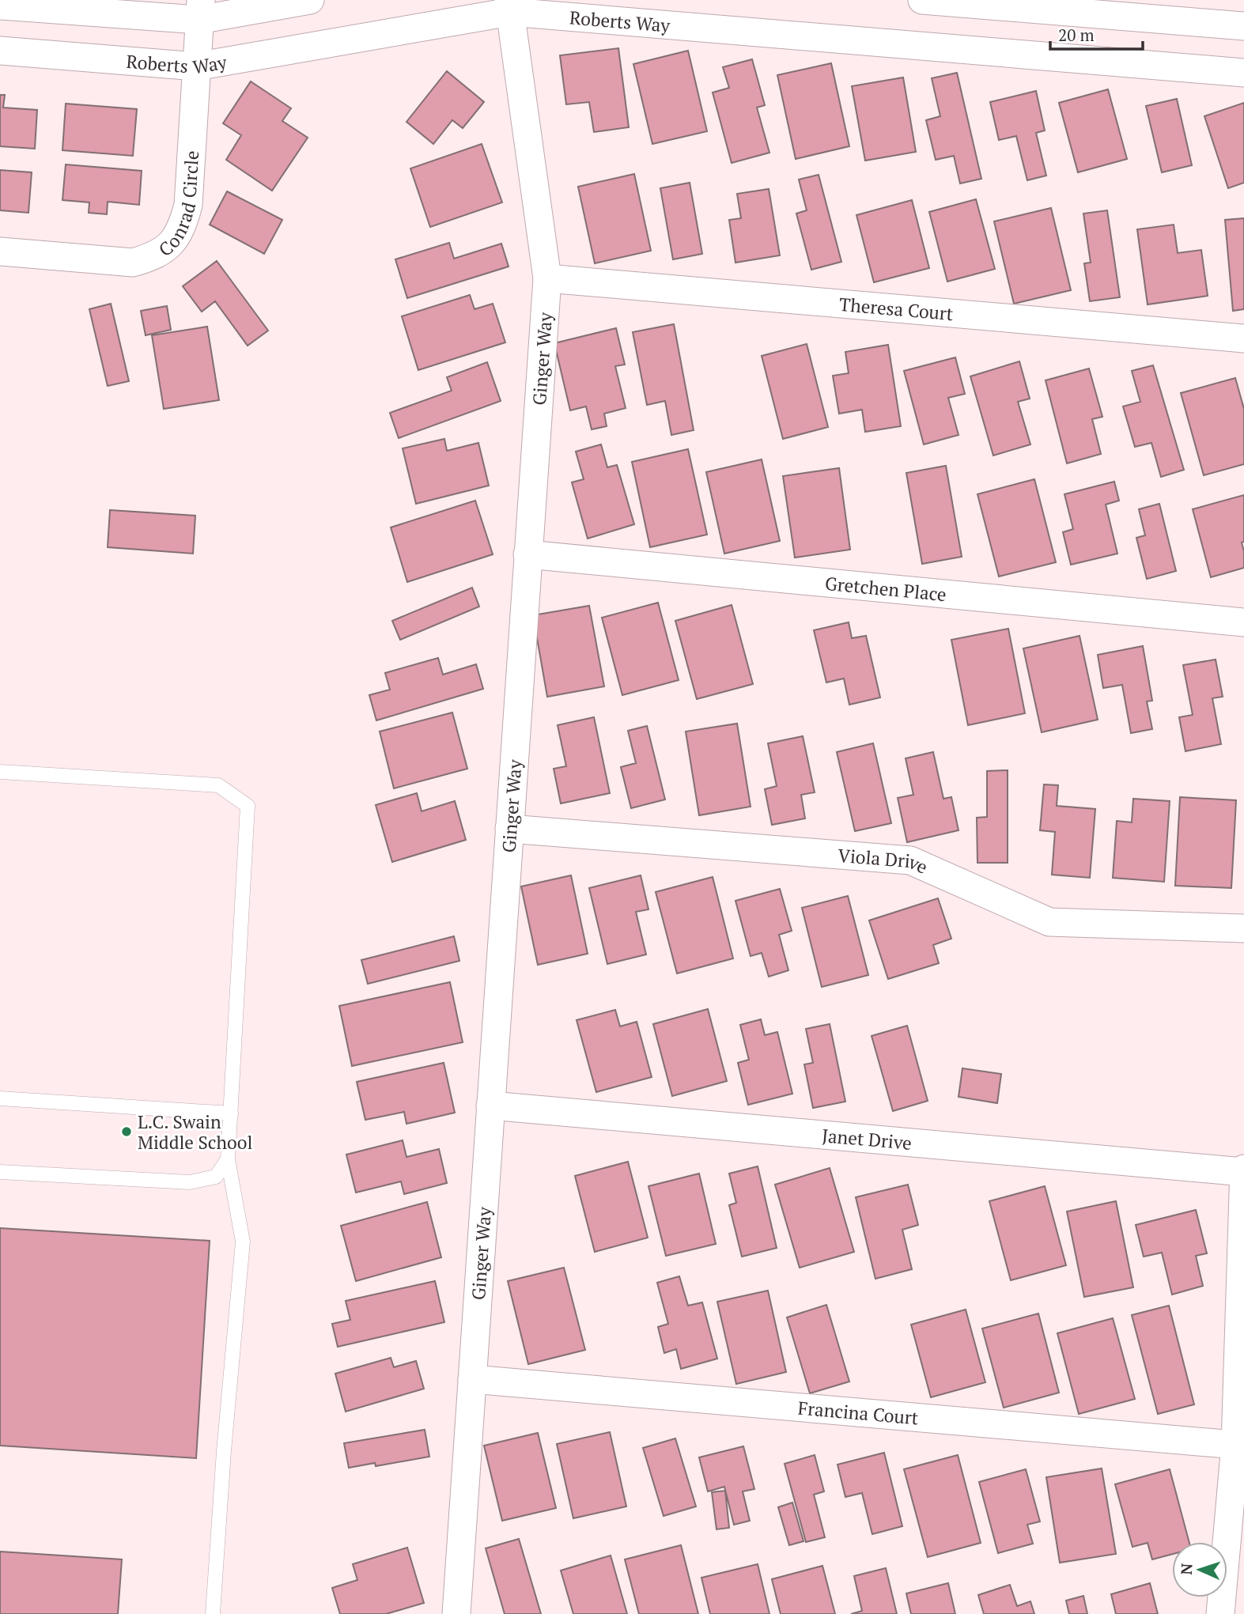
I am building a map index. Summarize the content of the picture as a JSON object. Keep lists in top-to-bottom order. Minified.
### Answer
{"streets":{"street":["Roberts Way","Conrad Circle","Theresa Court","Ginger Way","Gretchen Place","Viola Drive","Janet Drive","Francina Court"]},"crossings":[["Roberts Way","Conrad Circle"],["Roberts Way","Ginger Way"],["Theresa Court","Ginger Way"],["Ginger Way","Gretchen Place"],["Ginger Way","Viola Drive"],["Ginger Way","Janet Drive"],["Ginger Way","Francina Court"]],"places":["L.C. Swain Middle School"],"scale_bar":"20 m","north":"left"}
